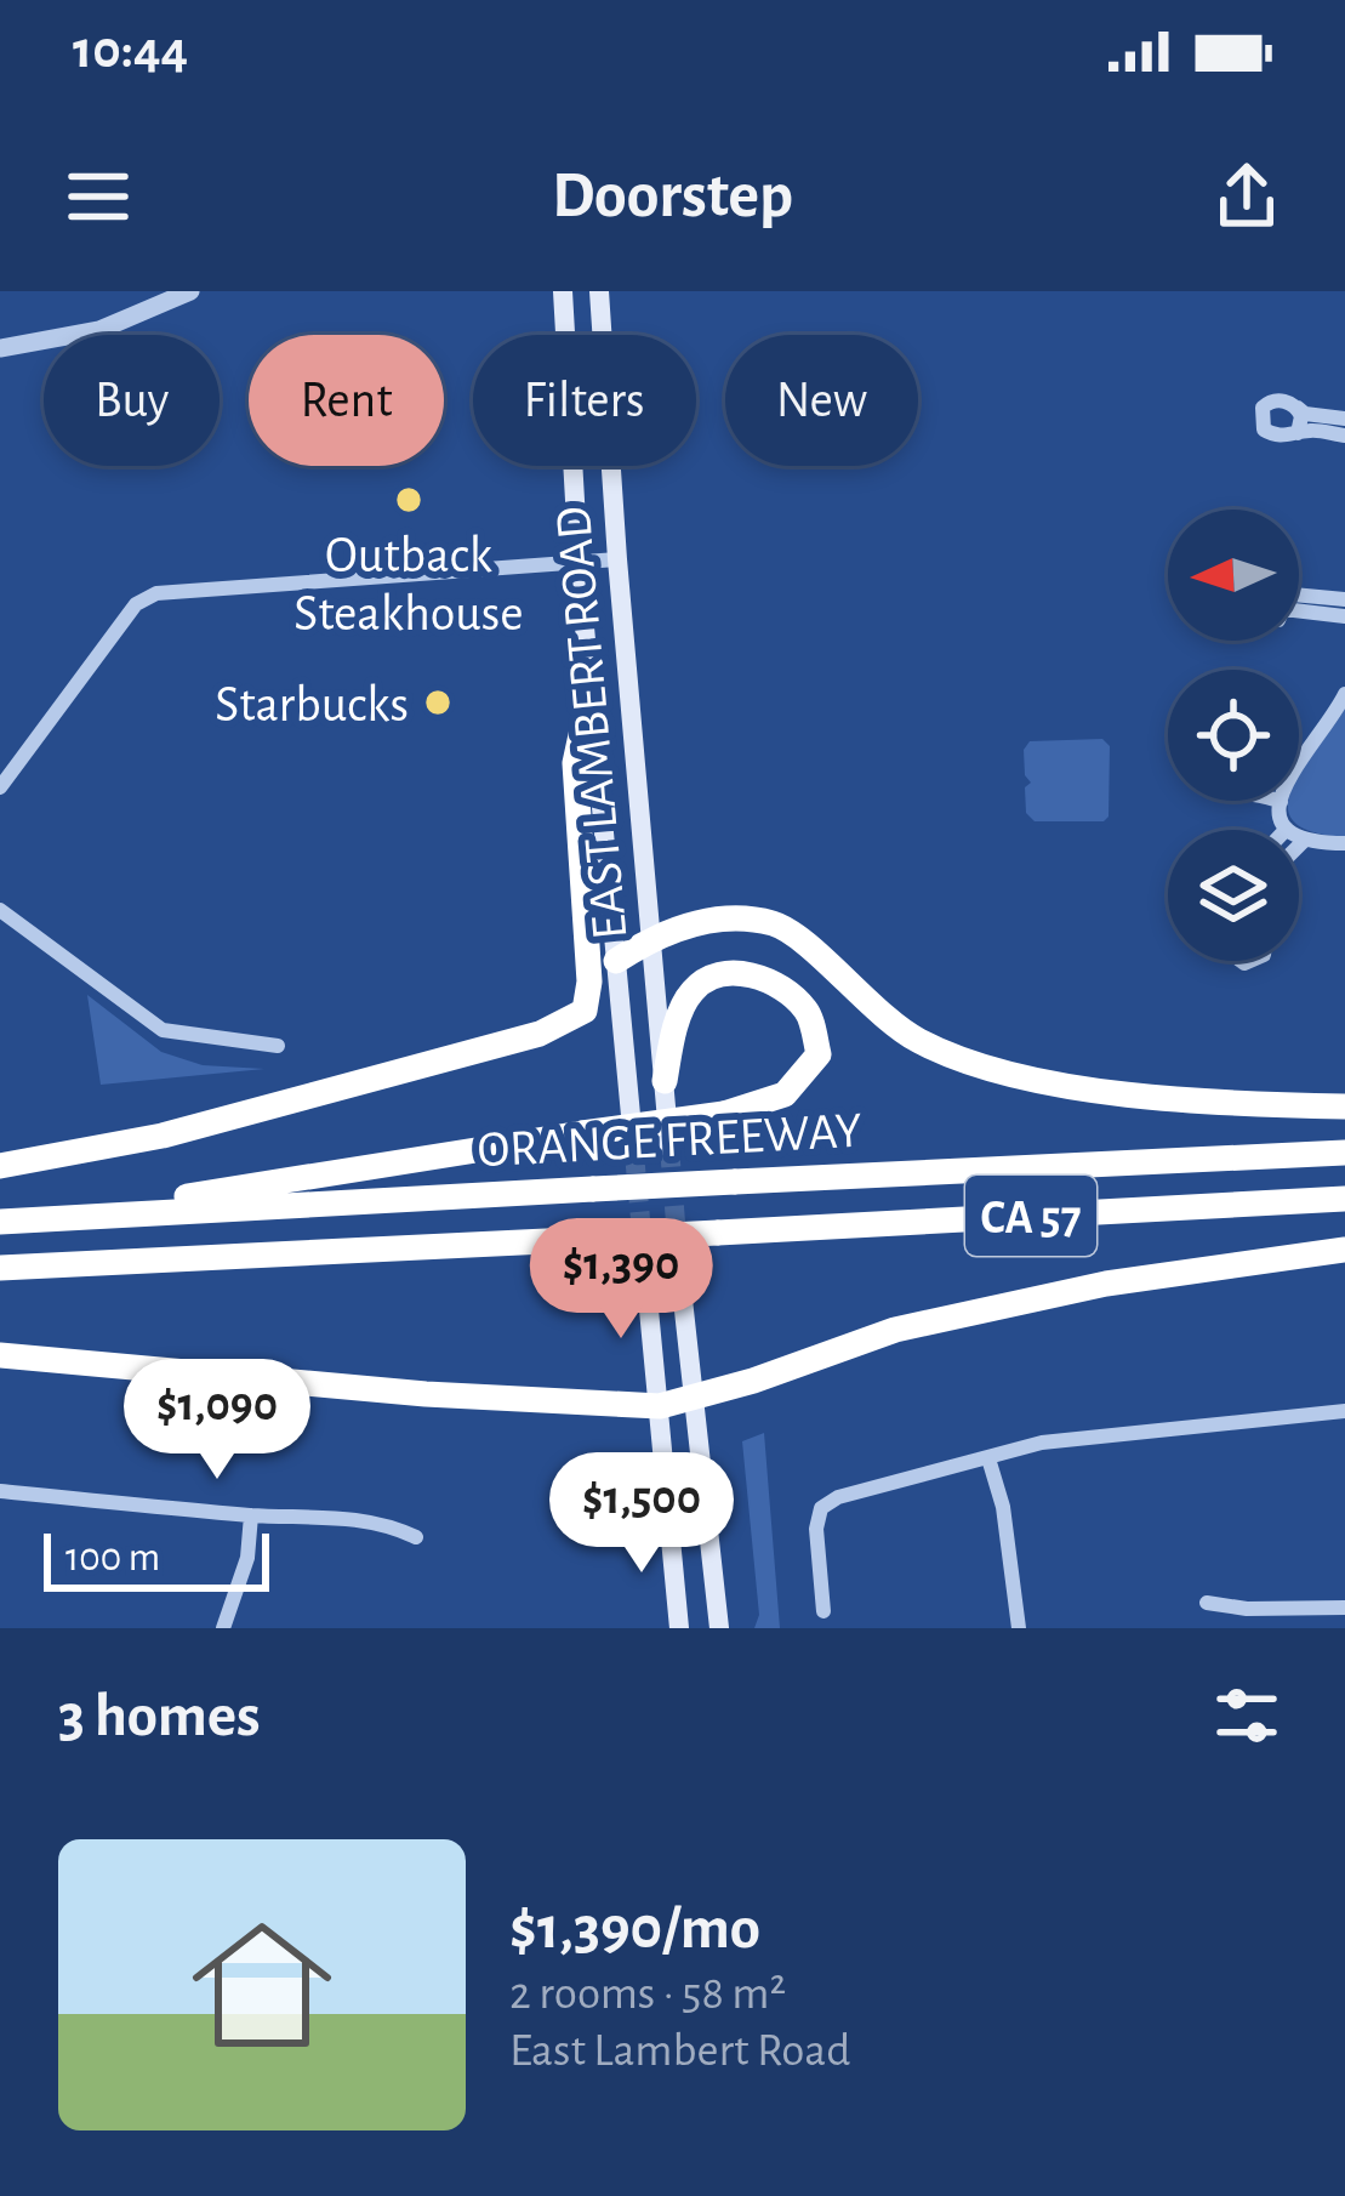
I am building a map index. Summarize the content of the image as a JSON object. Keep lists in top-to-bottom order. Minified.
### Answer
{"streets":{"highway":["ORANGE FREEWAY","CA 57"],"main road":["EAST LAMBERT ROAD"]},"places":["Outback Steakhouse","Starbucks"],"scale_bar":"100 m","north":"left","page":{"status":"10:44","header":"Doorstep","chip":["Buy","Rent","Filters","New"],"price":["$1,390","$1,090","$1,500"],"scale":"100 m","heading":"3 homes","list":[{"name":"$1,390/mo","note":"2 rooms · 58 m² · East Lambert Road"}]}}
